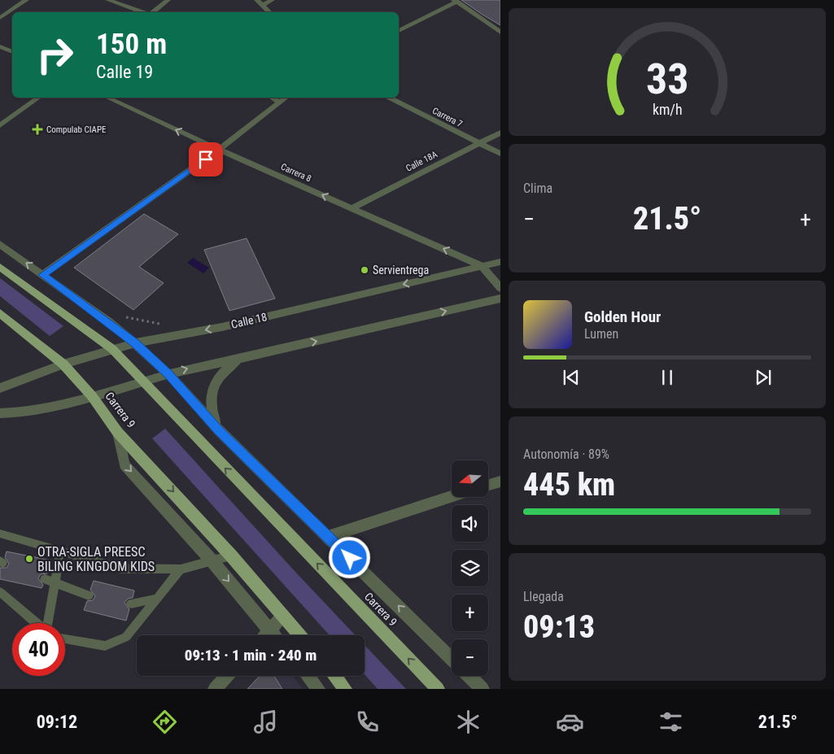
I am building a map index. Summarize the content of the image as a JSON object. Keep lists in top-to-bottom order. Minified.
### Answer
{"streets":{"main road":["Carrera 9"],"street":["Carrera 7","Calle 18A","Carrera 8","Calle 18"]},"crossings":[["Carrera 7","Calle 18A"],["Calle 18A","Carrera 8"],["Carrera 8","Calle 18"],["Calle 18","Carrera 9"]],"one_way":["Carrera 8"],"places":{"health":["Compulab CIAPE"],"other":["Servientrega","OTRA-SIGLA PREESC BILING KINGDOM KIDS"]},"north":"left","page":{"turn":["150 m","Calle 19"],"tile":["Clima",["Autonomía · 89%","445 km"],["Llegada","09:13"]],"heat":["−","21.5°","+"],"song":["Golden Hour","Lumen"],"map_buttons":["+","−"],"limit":"40","trip":"09:13 · 1 min · 240 m","tabs":["09:12","21.5°"],"gauge":["33","km/h"]}}
